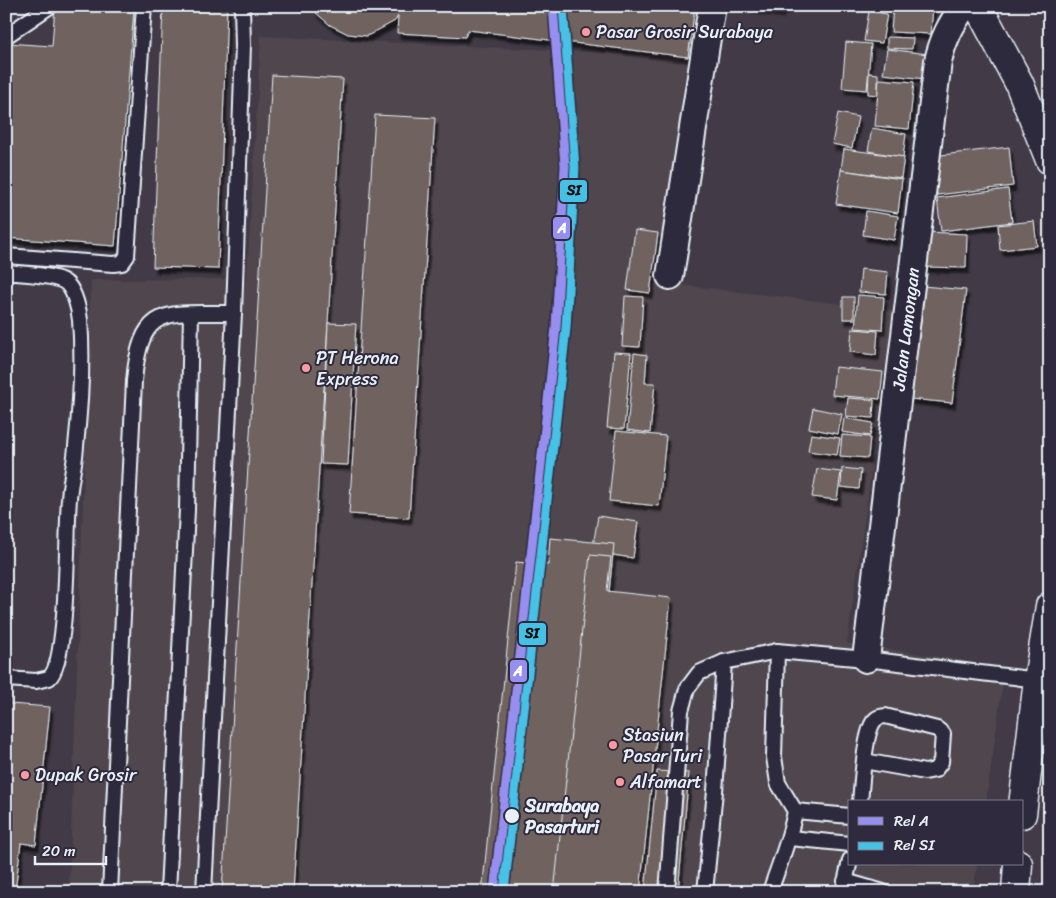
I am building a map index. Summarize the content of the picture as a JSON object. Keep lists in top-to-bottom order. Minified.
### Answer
{"streets":{"street":["Jalan Lamongan"]},"places":["Pasar Grosir Surabaya","PT Herona Express","Stasiun Pasar Turi","Dupak Grosir","Alfamart","Surabaya Pasarturi"],"lines":["rail line A","rail line SI"],"legend":["Rel A","Rel SI"],"scale_bar":"20 m"}
